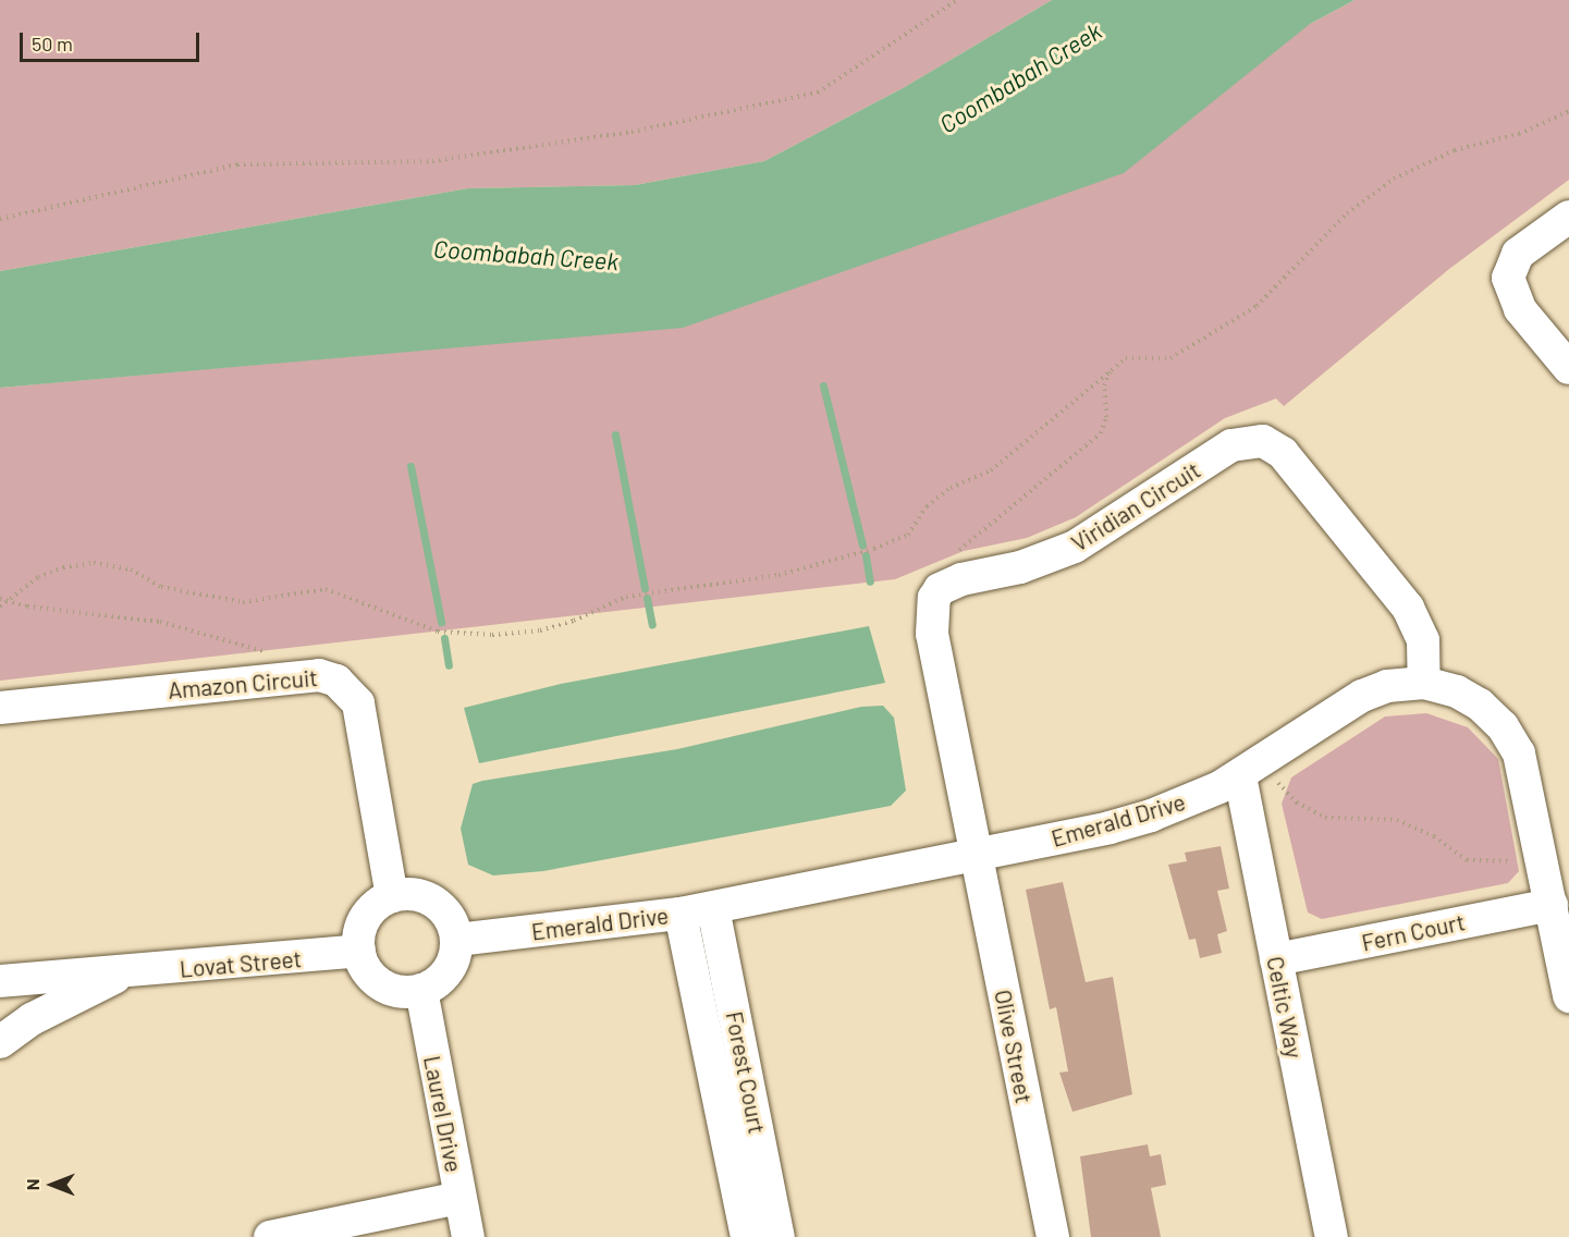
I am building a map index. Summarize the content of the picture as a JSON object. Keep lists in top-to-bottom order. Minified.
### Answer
{"streets":{"street":["Viridian Circuit","Amazon Circuit","Emerald Drive","Fern Court","Lovat Street","Celtic Way","Olive Street","Forest Court","Laurel Drive"]},"crossings":[["Viridian Circuit","Emerald Drive"],["Viridian Circuit","Olive Street"],["Amazon Circuit","Emerald Drive"],["Amazon Circuit","Lovat Street"],["Amazon Circuit","Laurel Drive"],["Emerald Drive","Fern Court"],["Emerald Drive","Lovat Street"],["Emerald Drive","Celtic Way"],["Emerald Drive","Olive Street"],["Emerald Drive","Forest Court"],["Emerald Drive","Laurel Drive"],["Fern Court","Celtic Way"],["Lovat Street","Laurel Drive"]],"water":["Coombabah Creek"],"scale_bar":"50 m","north":"left"}
